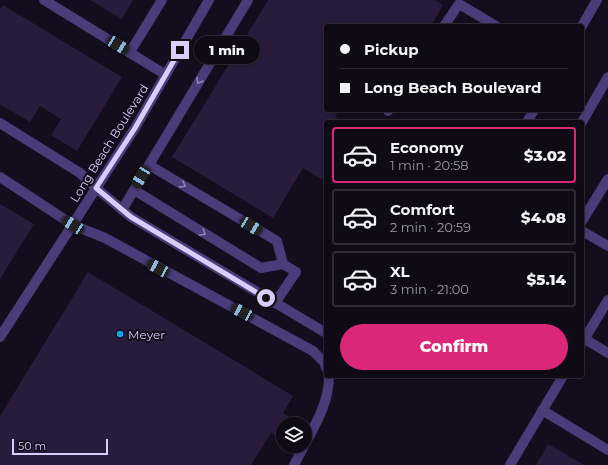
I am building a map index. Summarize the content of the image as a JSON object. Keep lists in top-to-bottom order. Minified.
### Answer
{"streets":{"street":["Long Beach Boulevard"]},"places":["Meyer"],"scale_bar":"50 m","page":{"banner":["Pickup","Long Beach Boulevard"],"bubble":"1 min","list":[{"name":"Economy","note":"1 min · 20:58","value":"$3.02"},{"name":"Comfort","note":"2 min · 20:59","value":"$4.08"},{"name":"XL","note":"3 min · 21:00","value":"$5.14"}],"buttons":"Confirm","scale":"50 m"}}
